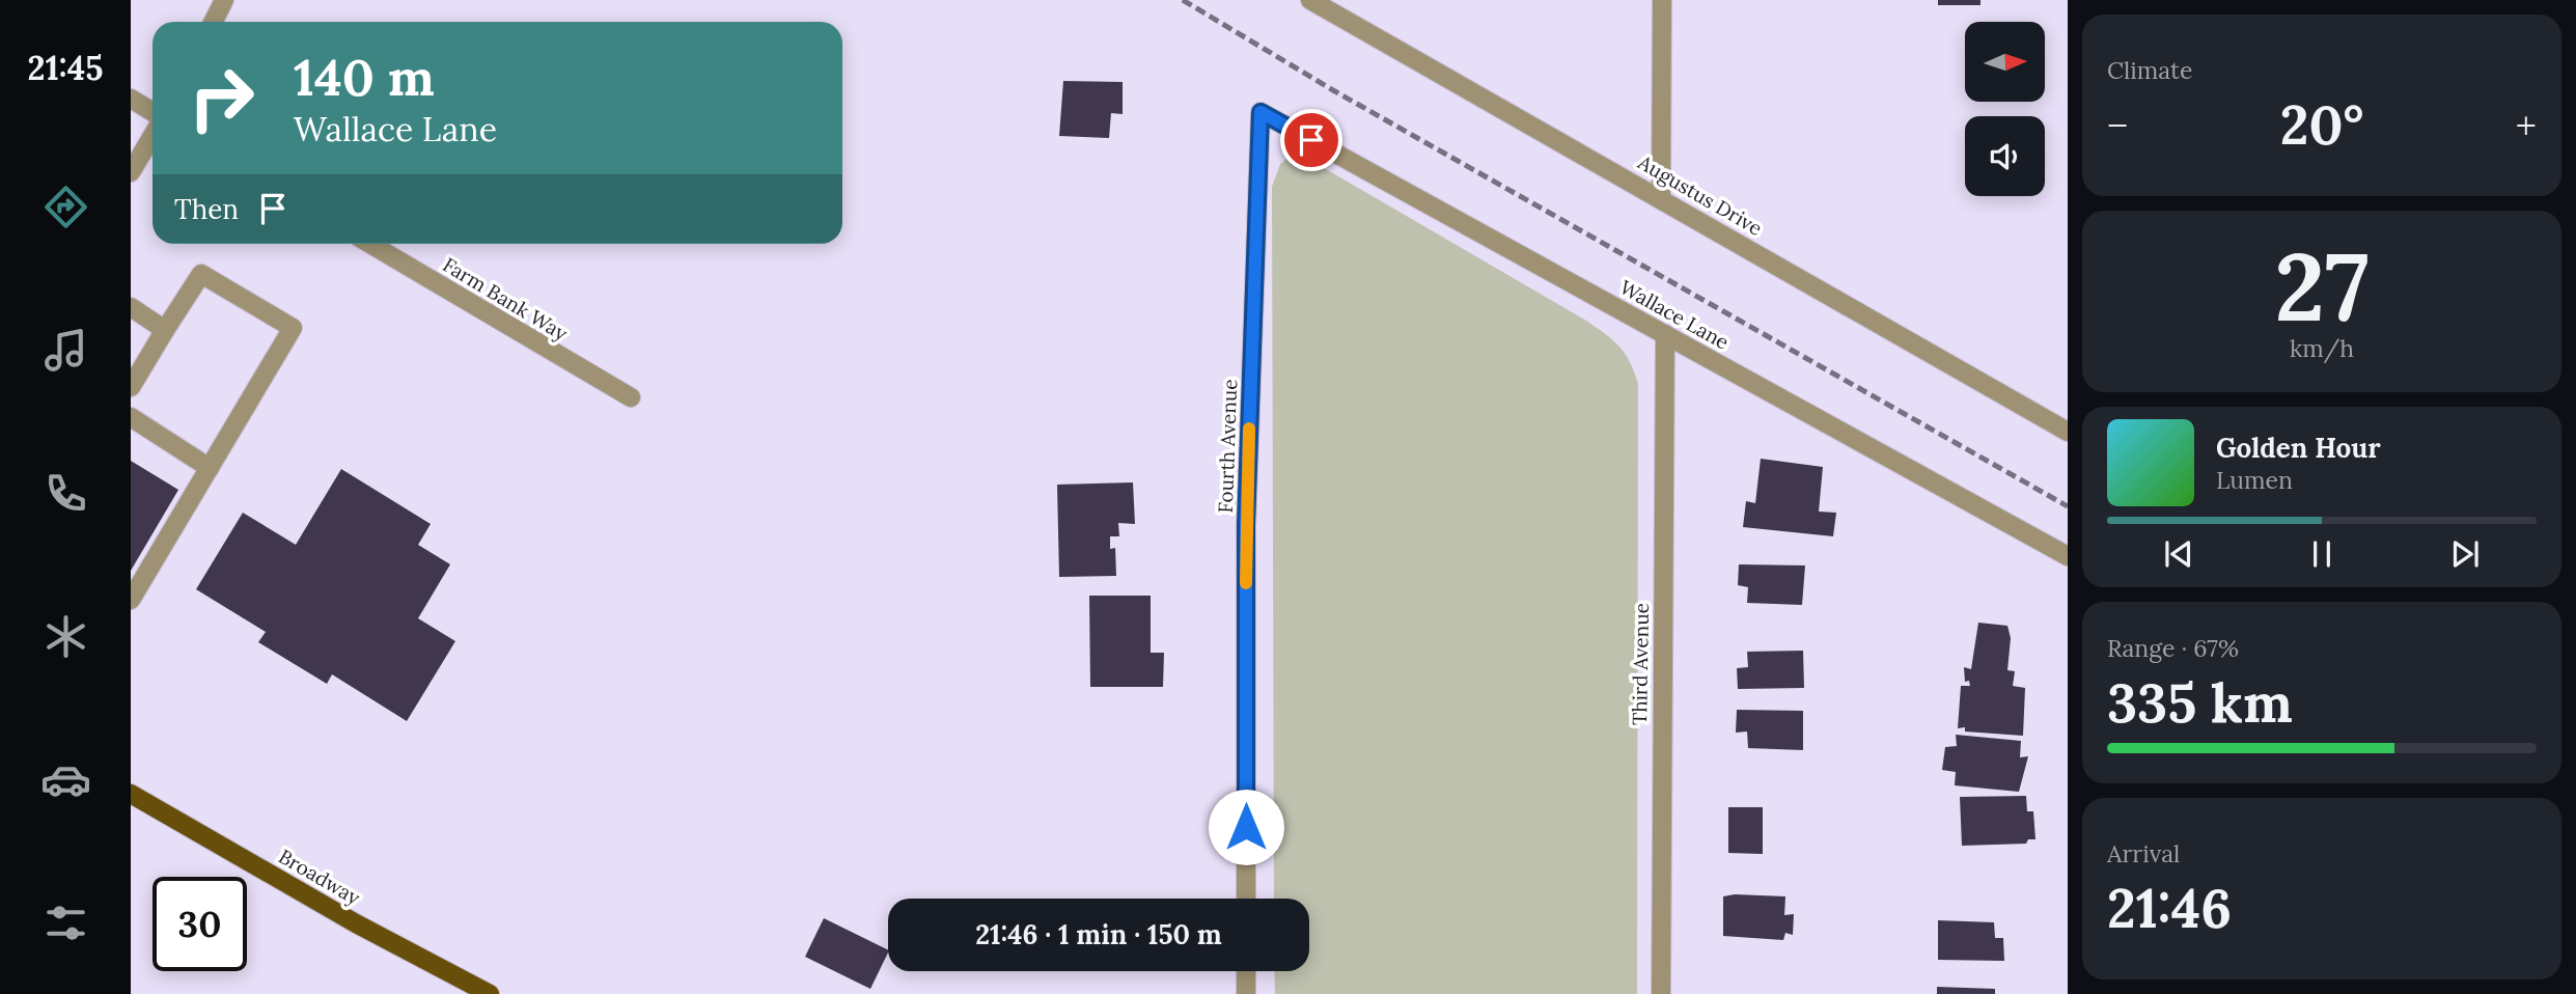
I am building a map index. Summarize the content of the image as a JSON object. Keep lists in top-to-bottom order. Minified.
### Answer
{"streets":{"main road":["Broadway"],"street":["Augustus Drive","Farm Bank Way","Wallace Lane","Fourth Avenue","Third Avenue"]},"crossings":[["Wallace Lane","Fourth Avenue"],["Wallace Lane","Third Avenue"]],"north":"right","page":{"tabs":"21:45","tile":["Climate",["27","km/h"],["Range · 67%","335 km"],["Arrival","21:46"]],"turn":["140 m","Wallace Lane"],"heat":["−","20°","+"],"then":"Then","song":["Golden Hour","Lumen"],"limit":"30","trip":"21:46 · 1 min · 150 m"}}
